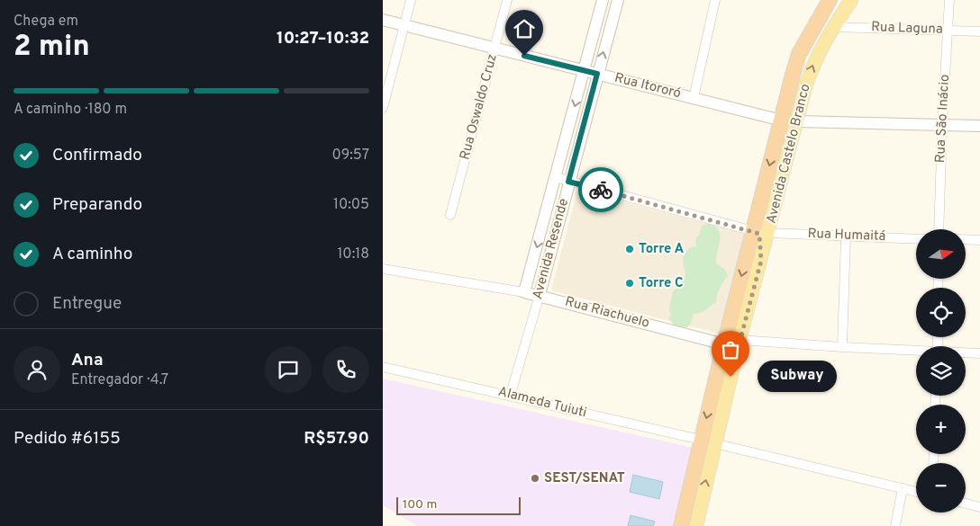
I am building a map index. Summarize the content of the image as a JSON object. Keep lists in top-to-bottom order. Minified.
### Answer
{"streets":{"highway":["Avenida Castelo Branco"],"street":["Rua Laguna","Rua Itororó","Rua Oswaldo Cruz","Rua São Inácio","Rua Humaitá","Avenida Resende","Rua Riachuelo","Alameda Tuiuti"]},"crossings":[["Rua Laguna","Rua São Inácio"],["Rua Laguna","Avenida Castelo Branco"],["Rua Itororó","Rua Oswaldo Cruz"],["Rua Itororó","Avenida Castelo Branco"],["Rua Itororó","Avenida Resende"],["Avenida Castelo Branco","Rua Humaitá"],["Avenida Castelo Branco","Rua Riachuelo"],["Avenida Castelo Branco","Alameda Tuiuti"],["Avenida Resende","Rua Riachuelo"],["Avenida Resende","Alameda Tuiuti"]],"places":["Torre A","Torre C","Subway","SEST/SENAT"],"scale_bar":"100 m","north":"right","page":{"heading":["2 min","Chega em","10:27–10:32"],"panel":["Ana","Entregador · 4.7","Pedido #6155","R$57.90"],"bar":"A caminho · 180 m","list":[["Confirmado","09:57"],["Preparando","10:05"],["A caminho","10:18"],"Entregue"],"map_buttons":["+","−"],"bubble":"Subway","scale":"100 m"}}
